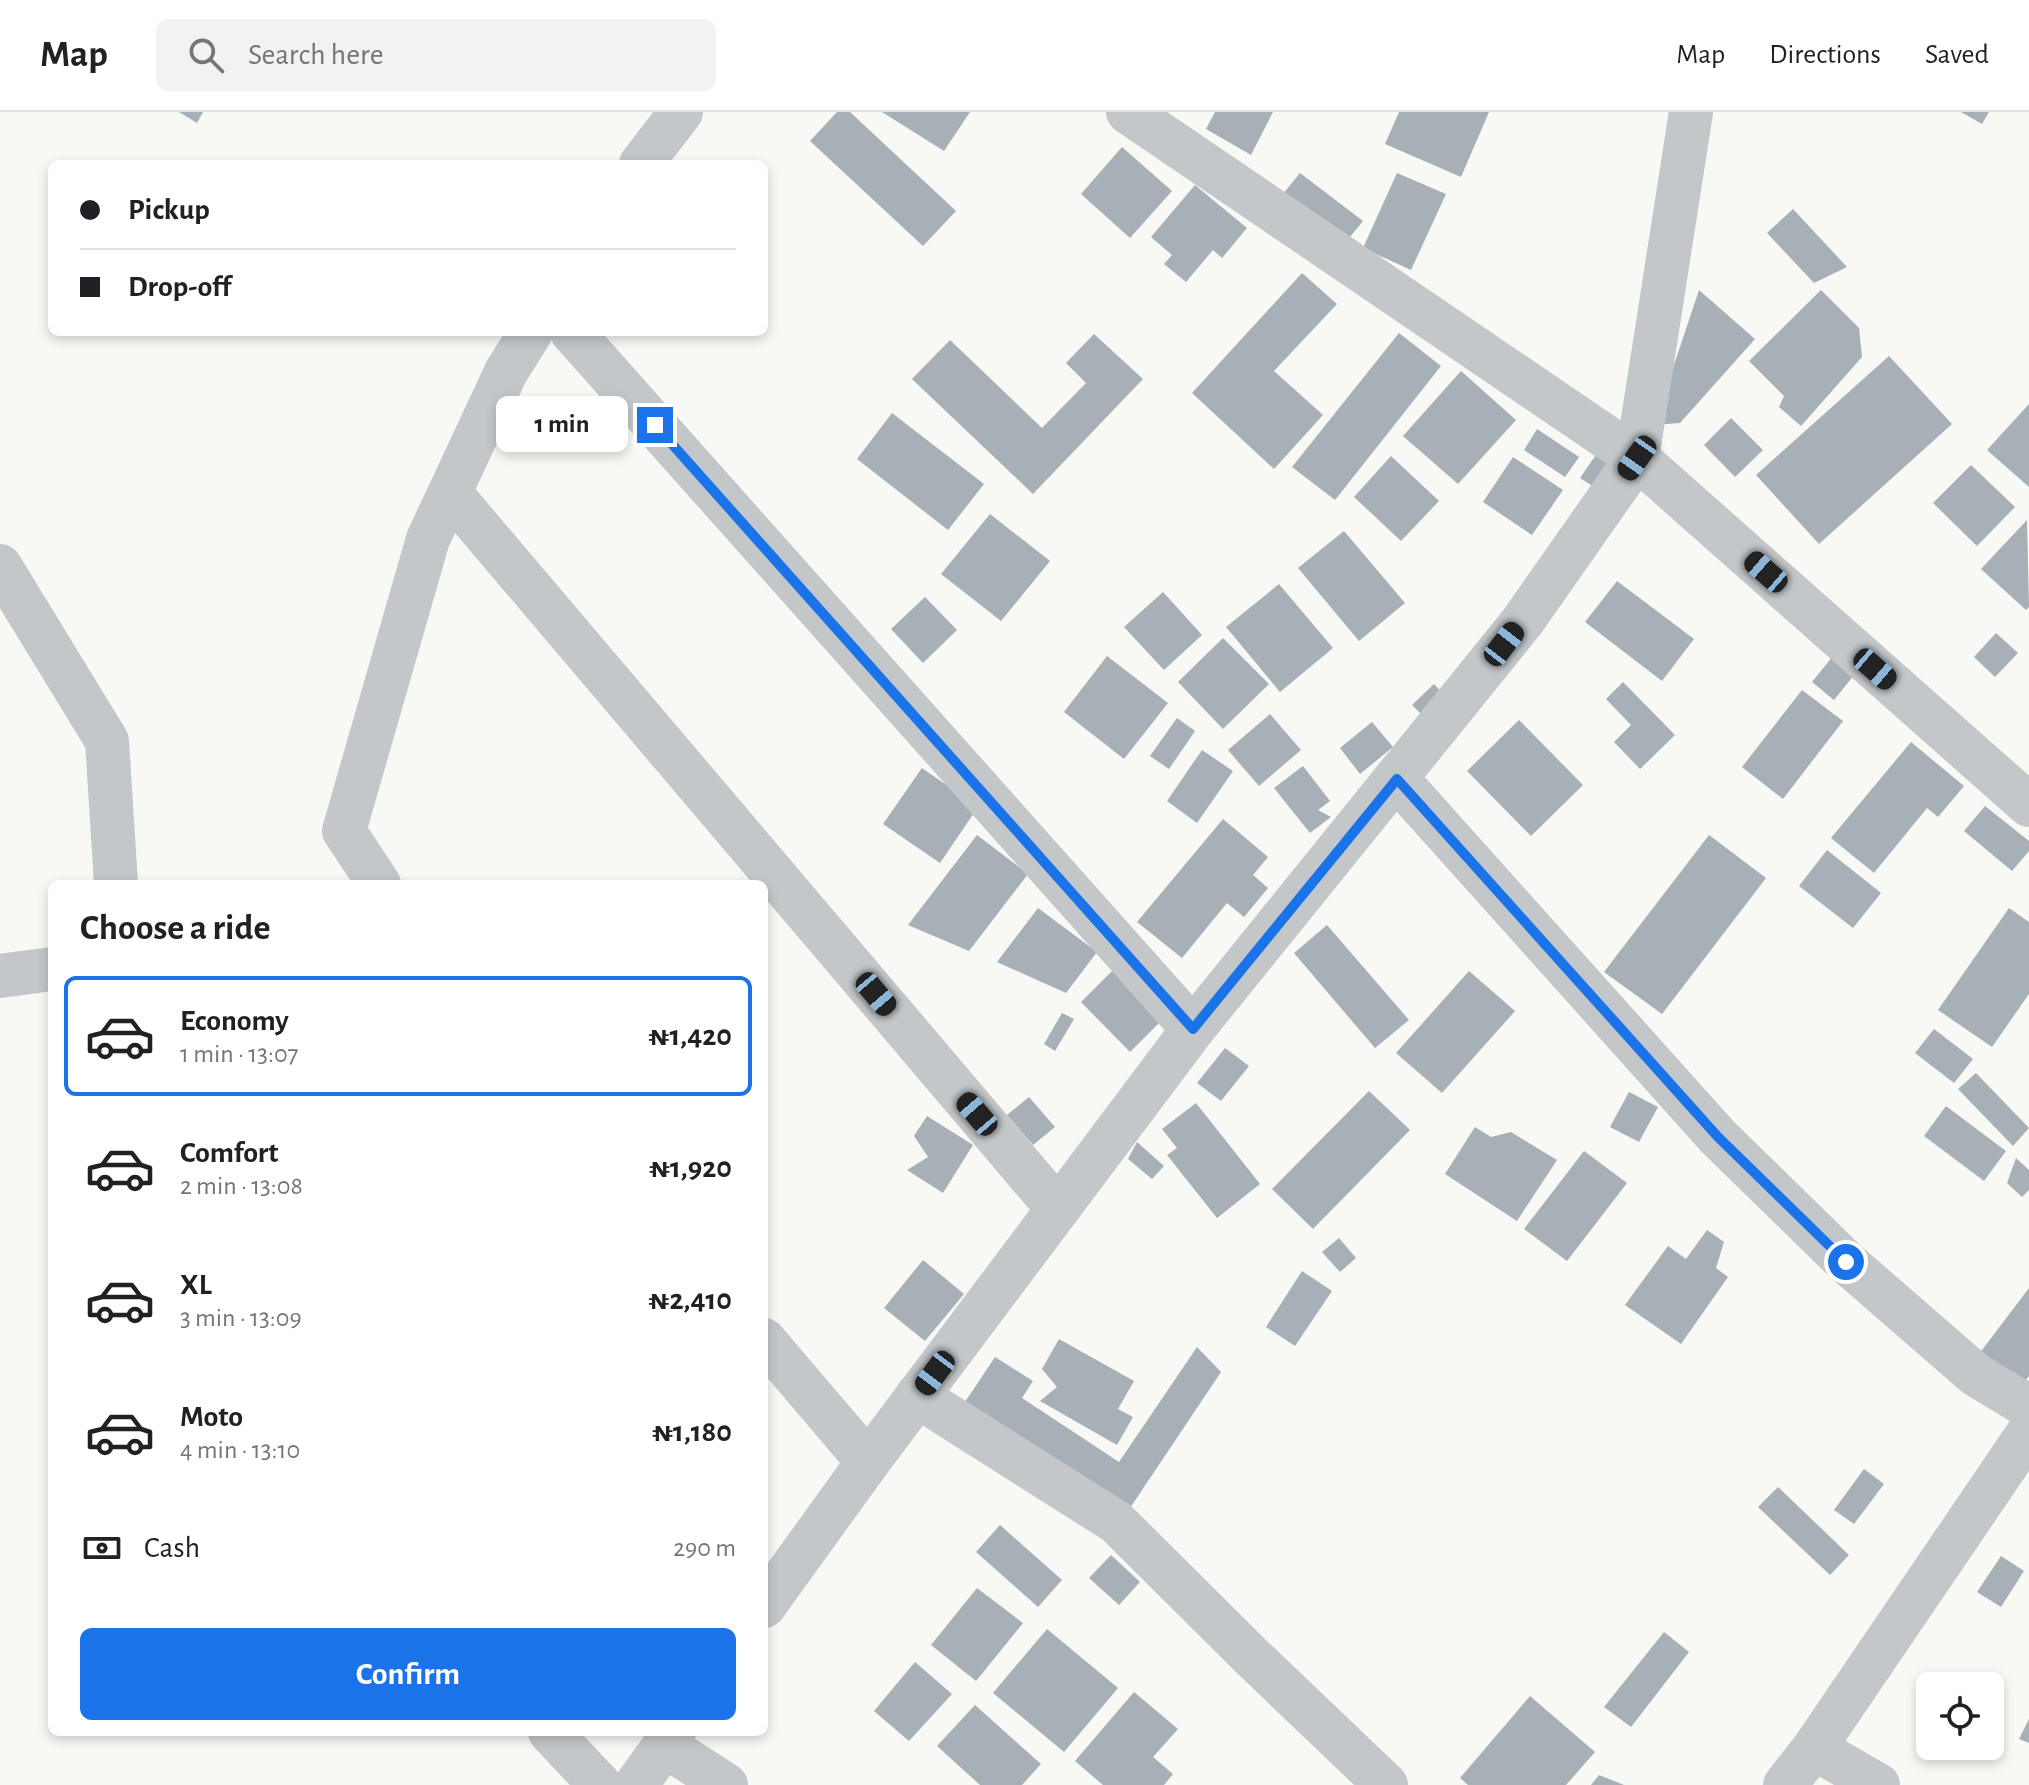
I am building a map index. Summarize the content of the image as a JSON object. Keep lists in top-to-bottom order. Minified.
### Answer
{"page":{"header":"Map","search":"Search here","nav":["Map","Directions","Saved"],"banner":["Pickup","Drop-off"],"bubble":"1 min","heading":"Choose a ride","list":[{"name":"Economy","note":"1 min · 13:07","value":"₦1,420"},{"name":"Comfort","note":"2 min · 13:08","value":"₦1,920"},{"name":"XL","note":"3 min · 13:09","value":"₦2,410"},{"name":"Moto","note":"4 min · 13:10","value":"₦1,180"}],"pay":["Cash","290 m"],"buttons":"Confirm"}}
